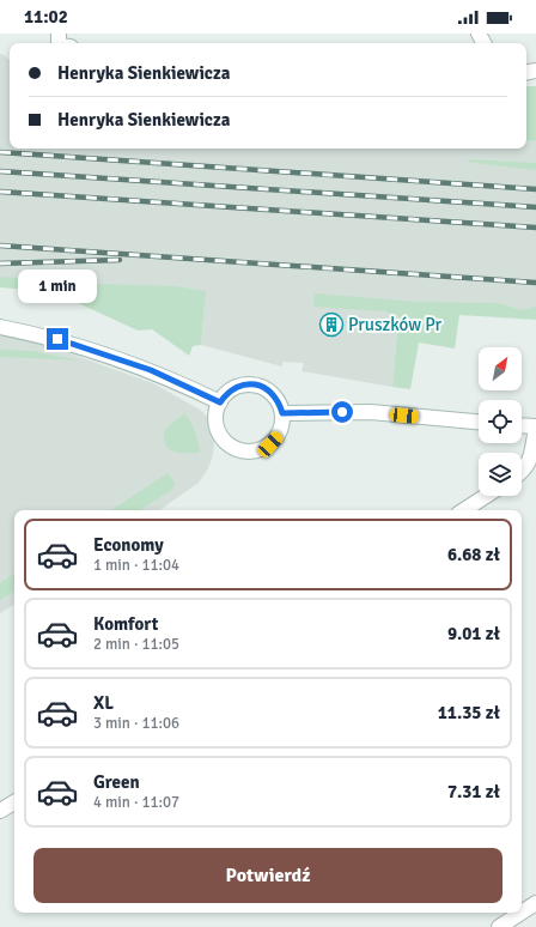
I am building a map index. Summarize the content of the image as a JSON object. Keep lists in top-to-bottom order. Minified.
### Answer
{"places":{"building":["Pruszków Pr"]},"north":"top right","page":{"status":"11:02","banner":["Henryka Sienkiewicza","Henryka Sienkiewicza"],"bubble":"1 min","list":[{"name":"Economy","note":"1 min · 11:04","value":"6.68 zł"},{"name":"Komfort","note":"2 min · 11:05","value":"9.01 zł"},{"name":"XL","note":"3 min · 11:06","value":"11.35 zł"},{"name":"Green","note":"4 min · 11:07","value":"7.31 zł"}],"buttons":"Potwierdź"}}
